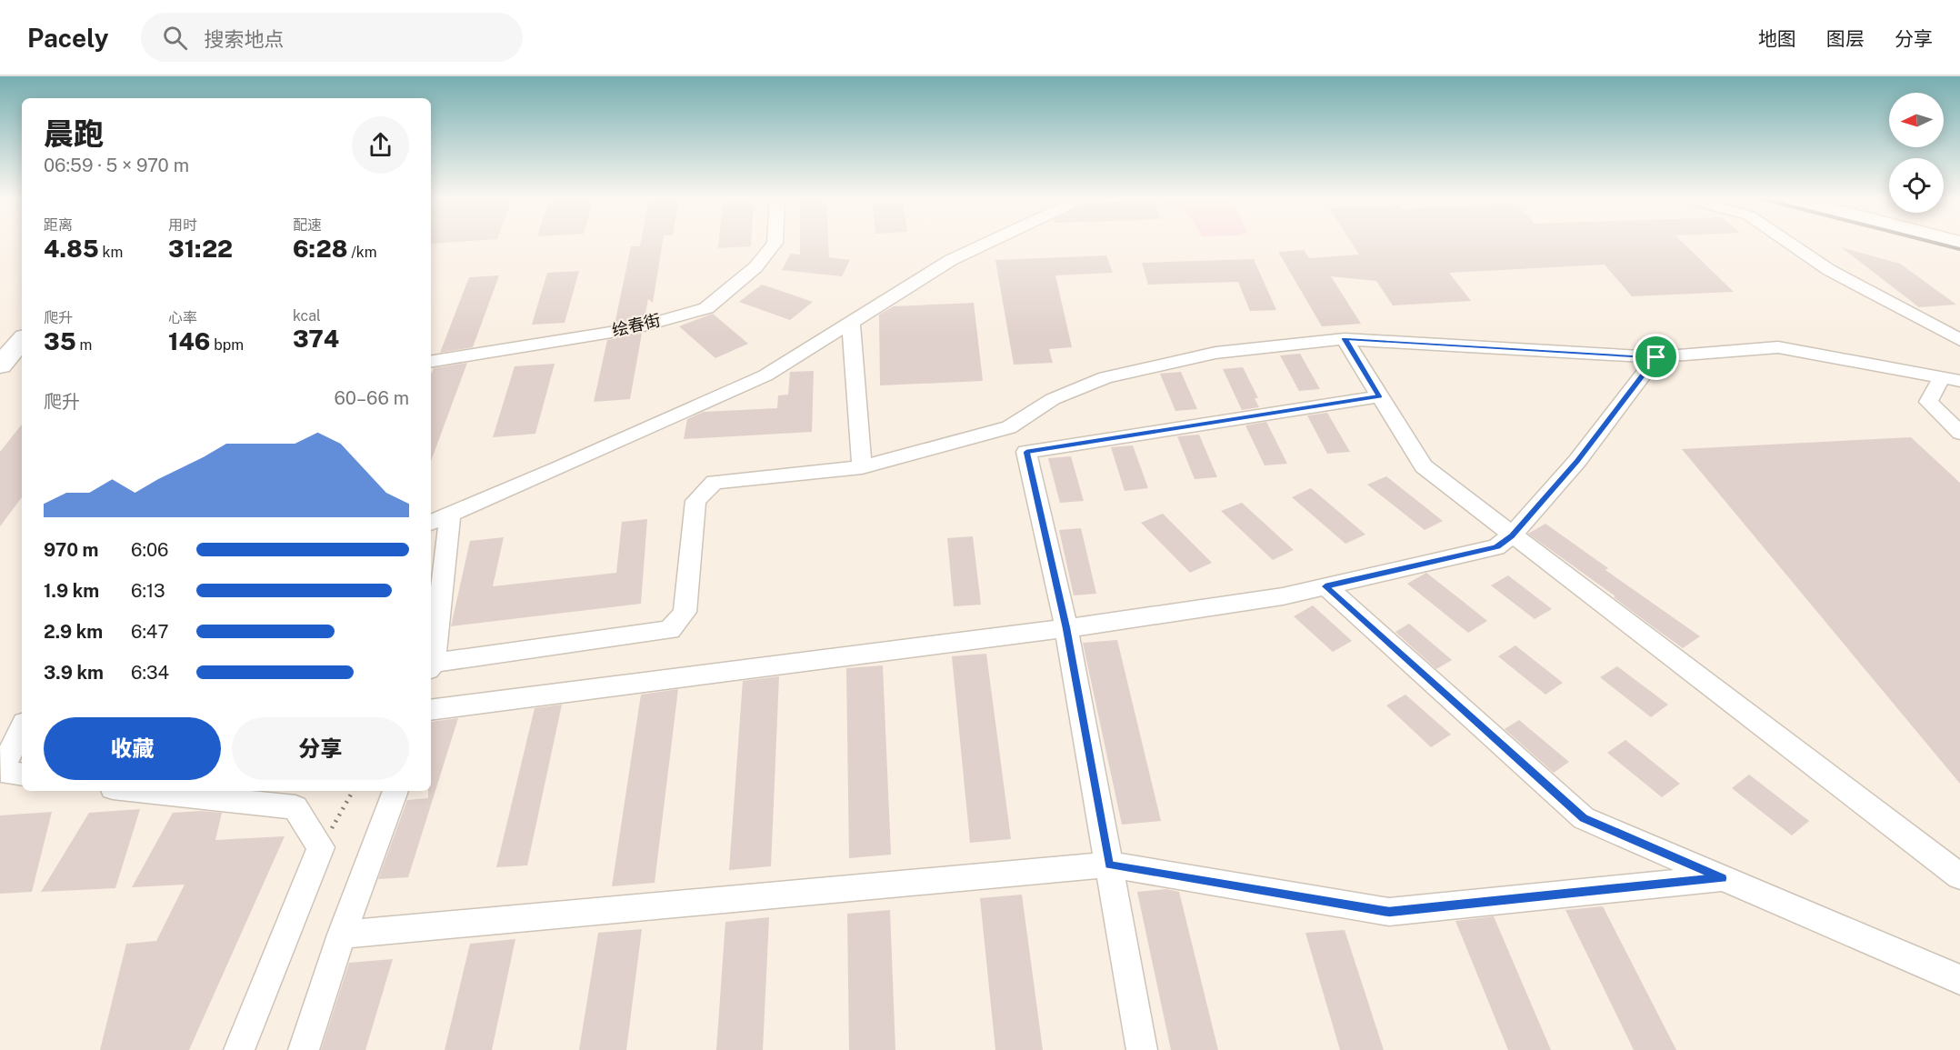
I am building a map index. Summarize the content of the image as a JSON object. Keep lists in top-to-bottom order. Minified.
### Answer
{"streets":{"street":["绘春街"]},"north":"left","page":{"header":"Pacely","search":"搜索地点","nav":["地图","图层","分享"],"heading":["晨跑","06:59 · 5 × 970 m"],"stats":[["距离","4.85 km"],["用时","31:22"],["配速","6:28 /km"],["爬升","35 m"],["心率","146 bpm"],["kcal","374"]],"chart":["爬升","60–66 m"],"list":[{"name":"970 m","note":"6:06"},{"name":"1.9 km","note":"6:13"},{"name":"2.9 km","note":"6:47"},{"name":"3.9 km","note":"6:34"}],"buttons":["收藏","分享"]}}
